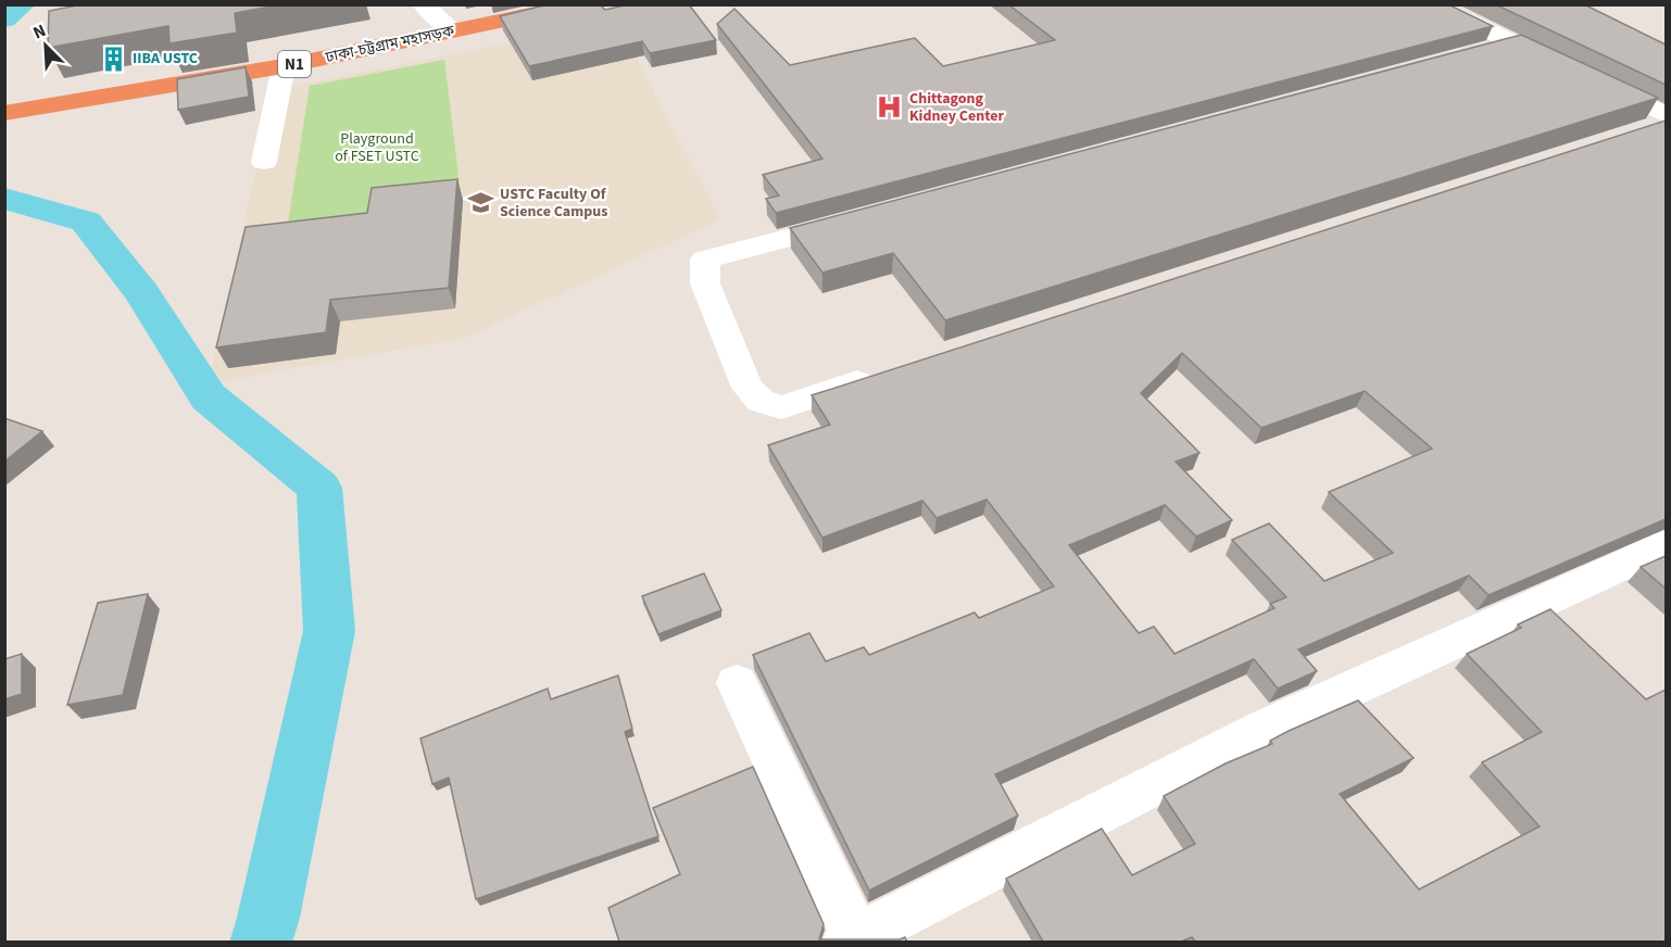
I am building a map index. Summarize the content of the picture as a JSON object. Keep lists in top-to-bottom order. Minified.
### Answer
{"streets":{"highway":["ঢাকা-চট্টগ্রাম মহাসড়ক","N1"]},"parks":["Playground of FSET USTC"],"places":{"building":["IIBA USTC"],"hospital":["Chittagong Kidney Center"],"school or university":["USTC Faculty Of Science Campus"]},"north":"top left"}
